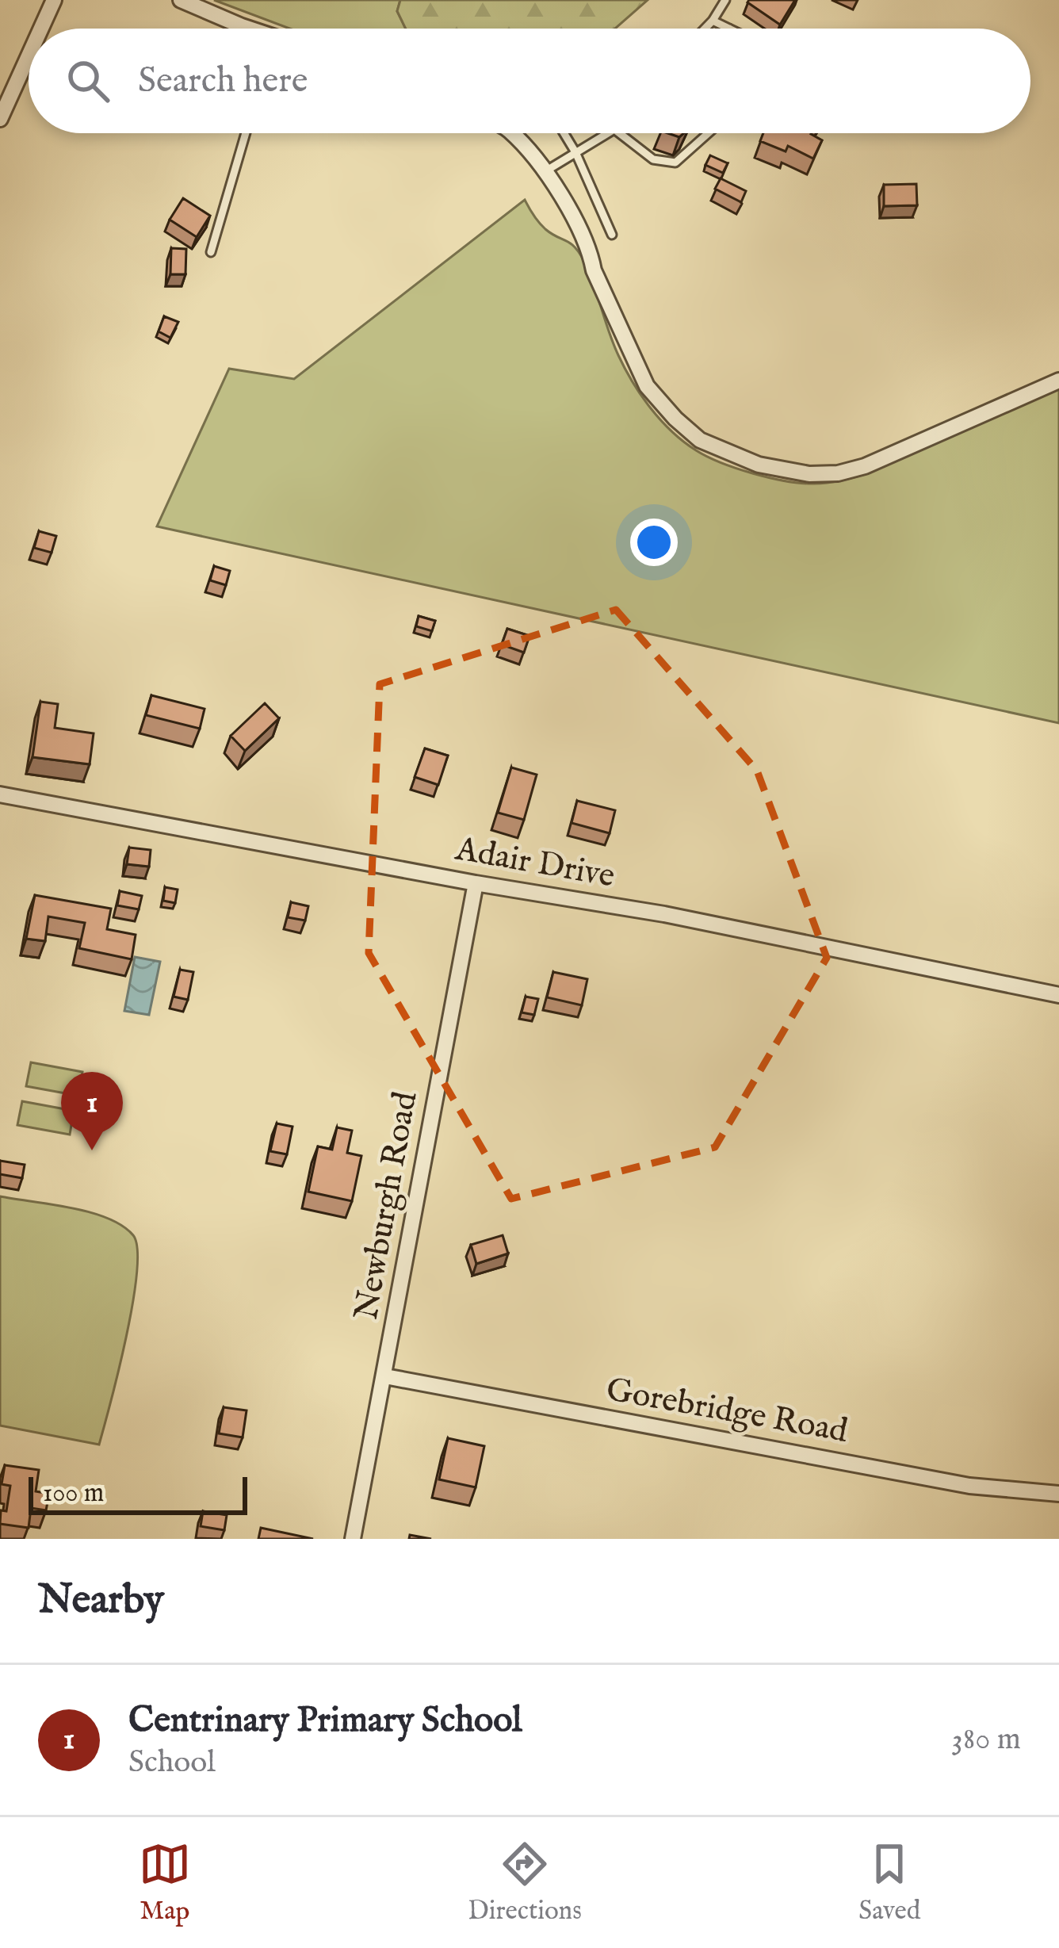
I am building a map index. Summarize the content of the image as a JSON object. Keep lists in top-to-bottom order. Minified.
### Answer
{"streets":{"street":["Adair Drive","Newburgh Road","Gorebridge Road"]},"crossings":[["Adair Drive","Newburgh Road"],["Newburgh Road","Gorebridge Road"]],"scale_bar":"100 m","page":{"search":"Search here","pins":"1","scale":"100 m","heading":"Nearby","list":[{"mark":"1","name":"Centrinary Primary School","note":"School","value":"380 m"}],"nav":["Map","Directions","Saved"]}}
